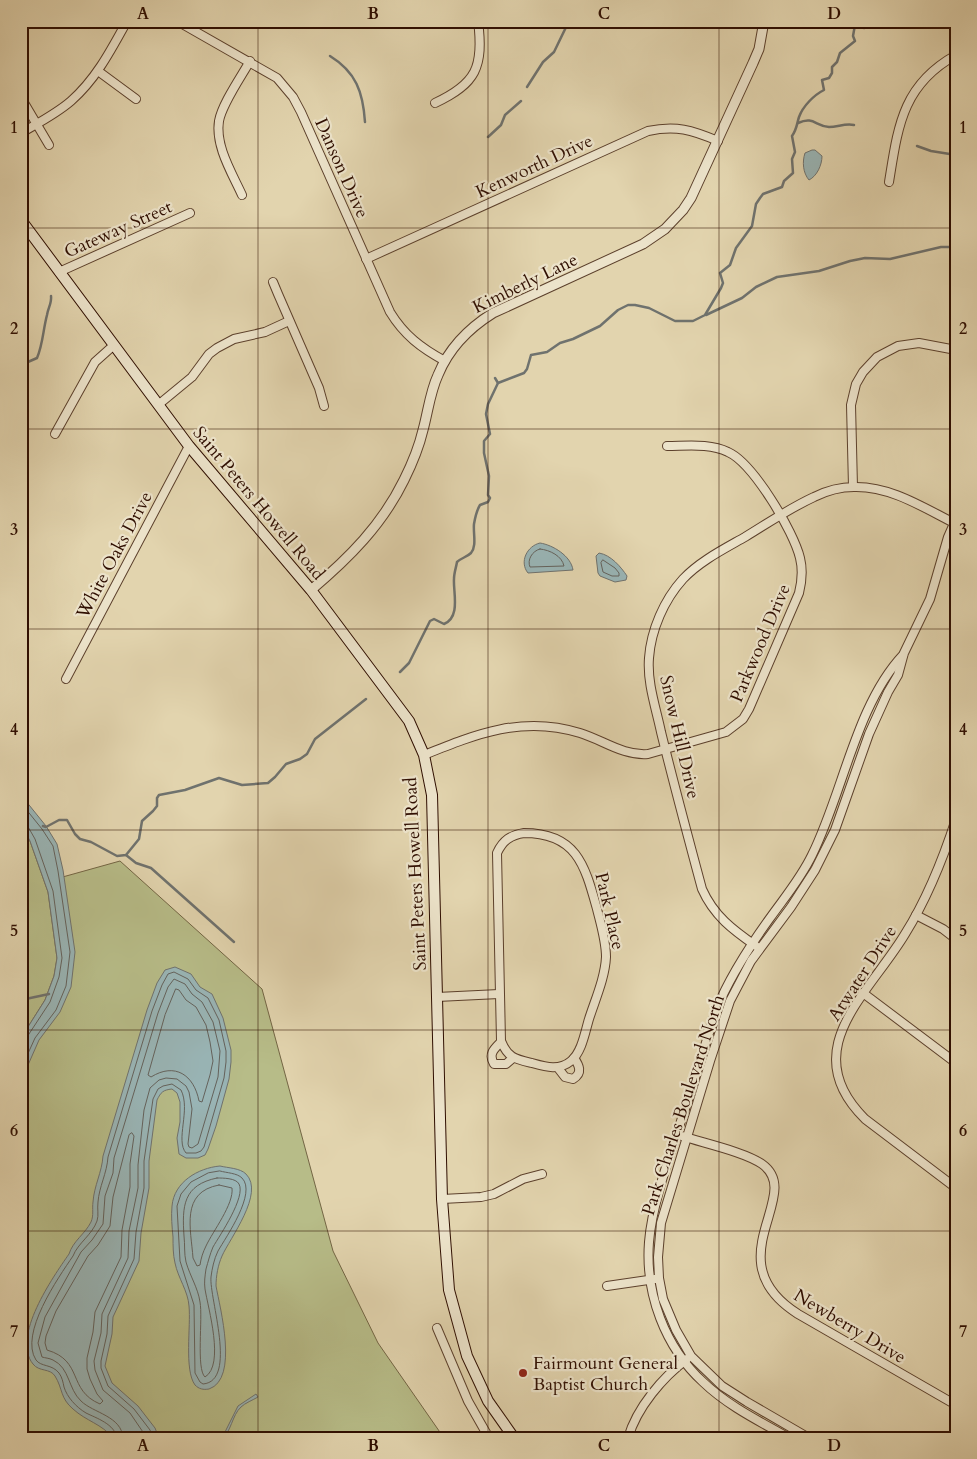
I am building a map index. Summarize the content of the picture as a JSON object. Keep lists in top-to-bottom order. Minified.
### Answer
{"streets":{"main road":["Saint Peters Howell Road"],"street":["Kenworth Drive","Danson Drive","Gateway Street","Kimberly Lane","White Oaks Drive","Parkwood Drive","Snow Hill Drive","Park Place","Atwater Drive","Park Charles Boulevard North","Newberry Drive"]},"crossings":[["Kenworth Drive","Danson Drive"],["Kenworth Drive","Kimberly Lane"],["Danson Drive","Kimberly Lane"],["Gateway Street","Saint Peters Howell Road"],["Kimberly Lane","Saint Peters Howell Road"],["Saint Peters Howell Road","White Oaks Drive"],["Saint Peters Howell Road","Parkwood Drive"],["Parkwood Drive","Snow Hill Drive"],["Snow Hill Drive","Park Charles Boulevard North"],["Park Charles Boulevard North","Newberry Drive"]],"places":["Fairmount General Baptist Church"],"grid":{"columns":["A","B","C","D"],"rows":["1","2","3","4","5","6","7"]}}
